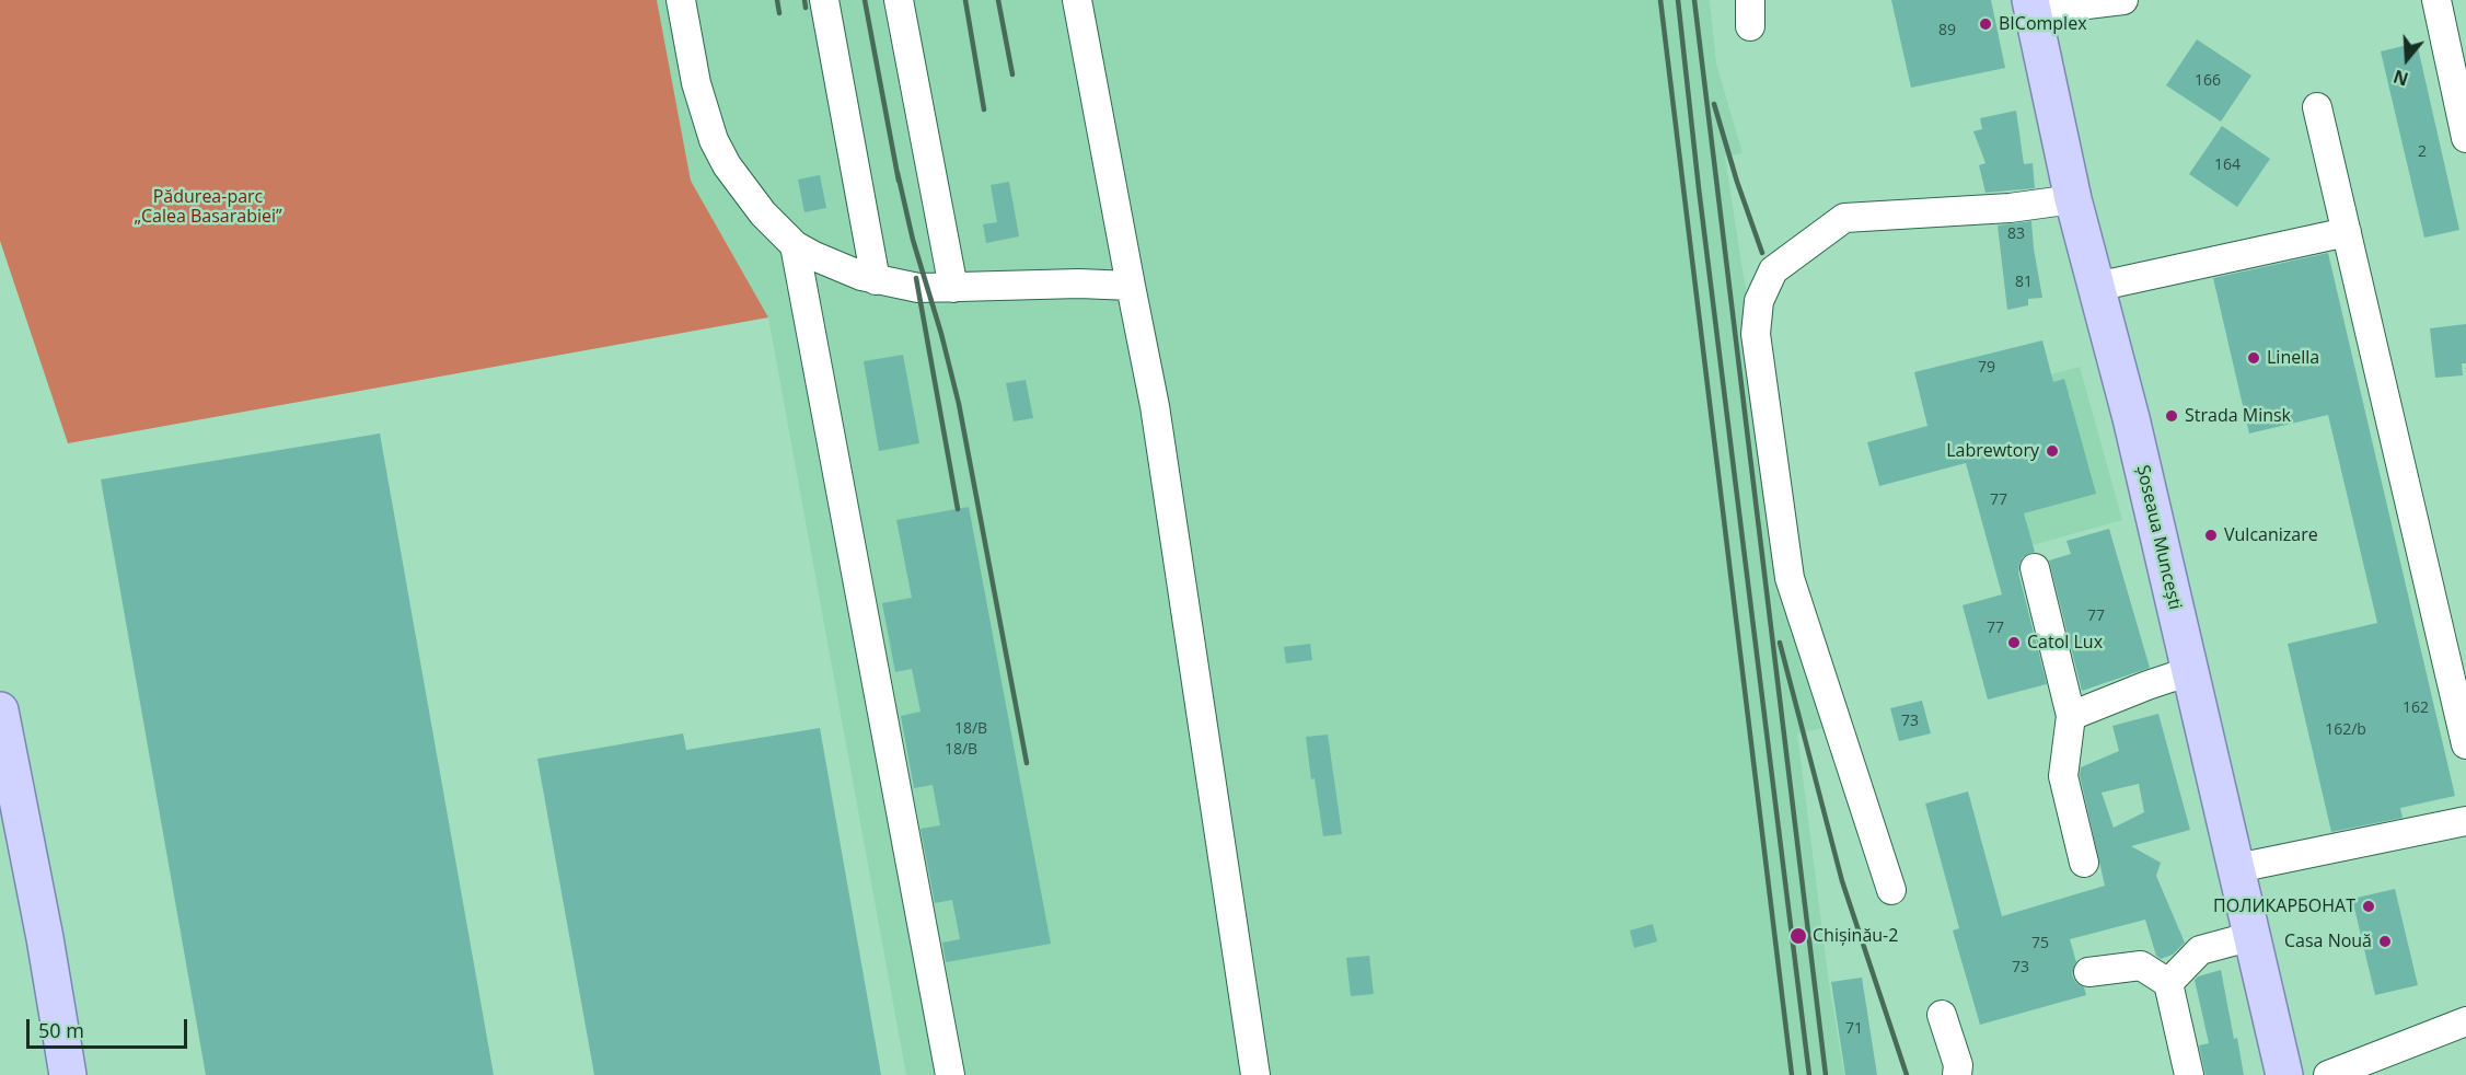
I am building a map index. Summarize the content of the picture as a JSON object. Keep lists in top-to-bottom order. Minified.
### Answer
{"streets":{"main road":["Șoseaua Muncești"]},"parks":["Pădurea-parc „Calea Basarabiei”"],"places":["BIComplex","Linella","Strada Minsk","Labrewtory","Vulcanizare","Catol Lux","ПОЛИКАРБОНАТ","Chișinău-2","Casa Nouă"],"house_numbers":["89","166","2","164","83","81","79","77","77","77","162","73","18/B","162/b","18/B","75","73","71"],"scale_bar":"50 m","north":"bottom"}
